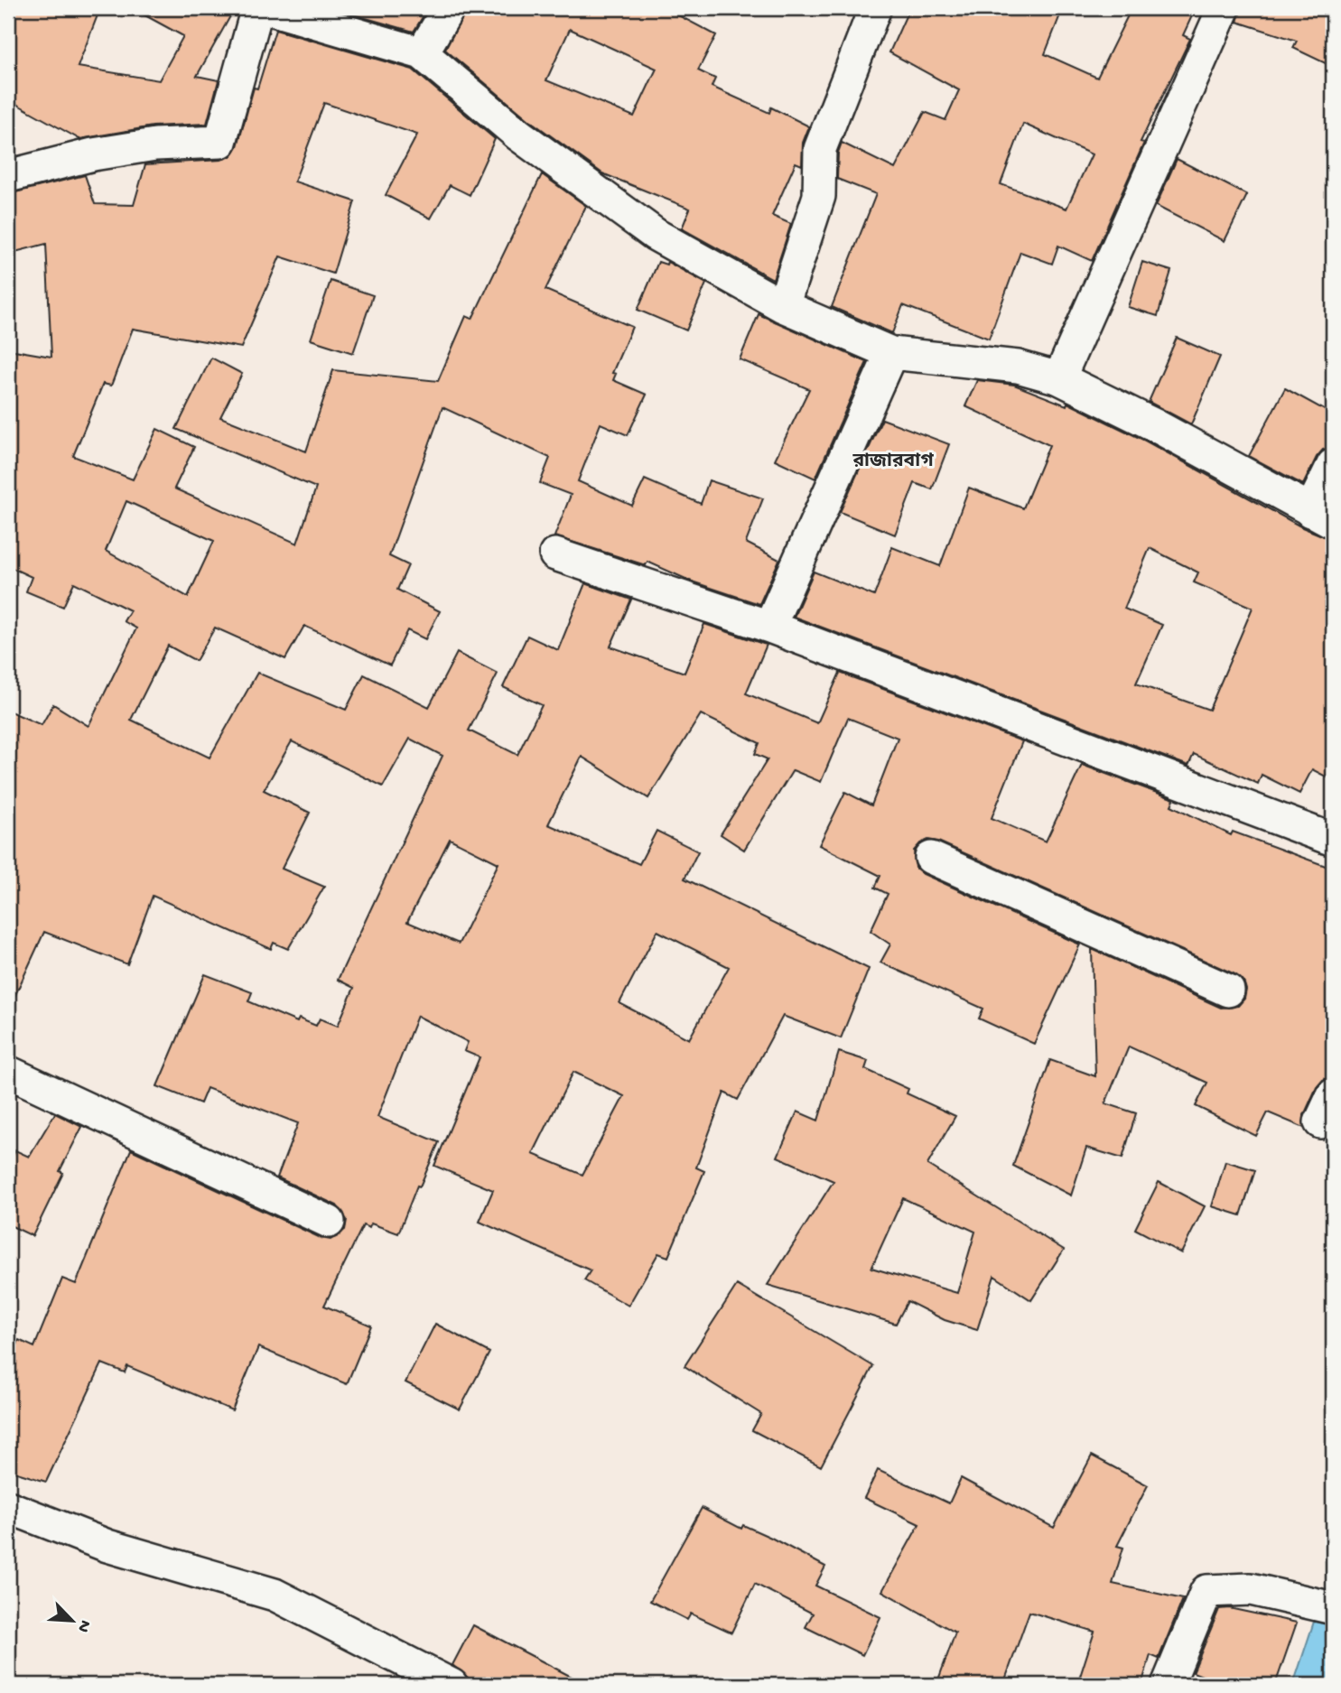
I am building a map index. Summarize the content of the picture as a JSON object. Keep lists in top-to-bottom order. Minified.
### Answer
{"districts":["রাজারবাগ"],"north":"bottom right"}
